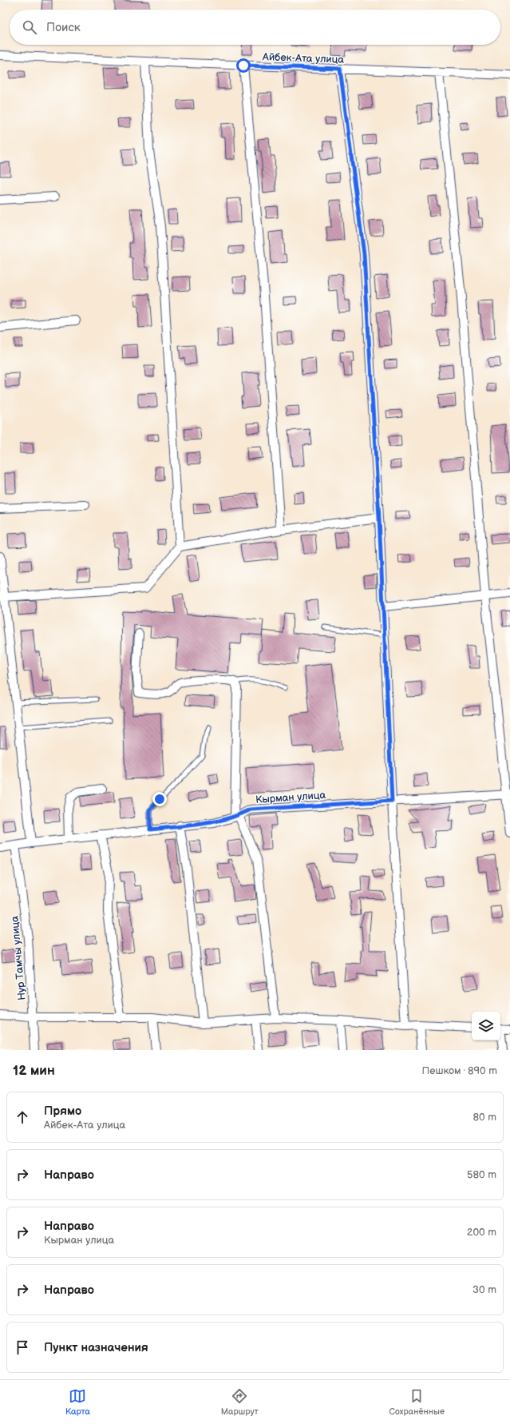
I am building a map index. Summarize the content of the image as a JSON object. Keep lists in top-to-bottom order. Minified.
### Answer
{"streets":{"street":["Айбек-Ата улица","Кырман улица","Нур Тамчы улица"]},"crossings":[["Кырман улица","Нур Тамчы улица"]],"page":{"search":"Поиск","heading":["12 мин","Пешком · 890 m"],"list":[["Прямо","Айбек-Ата улица","80 m"],["Направо","580 m"],["Направо","Кырман улица","200 m"],["Направо","30 m"],"Пункт назначения"],"nav":["Карта","Маршрут","Сохранённые"]}}
